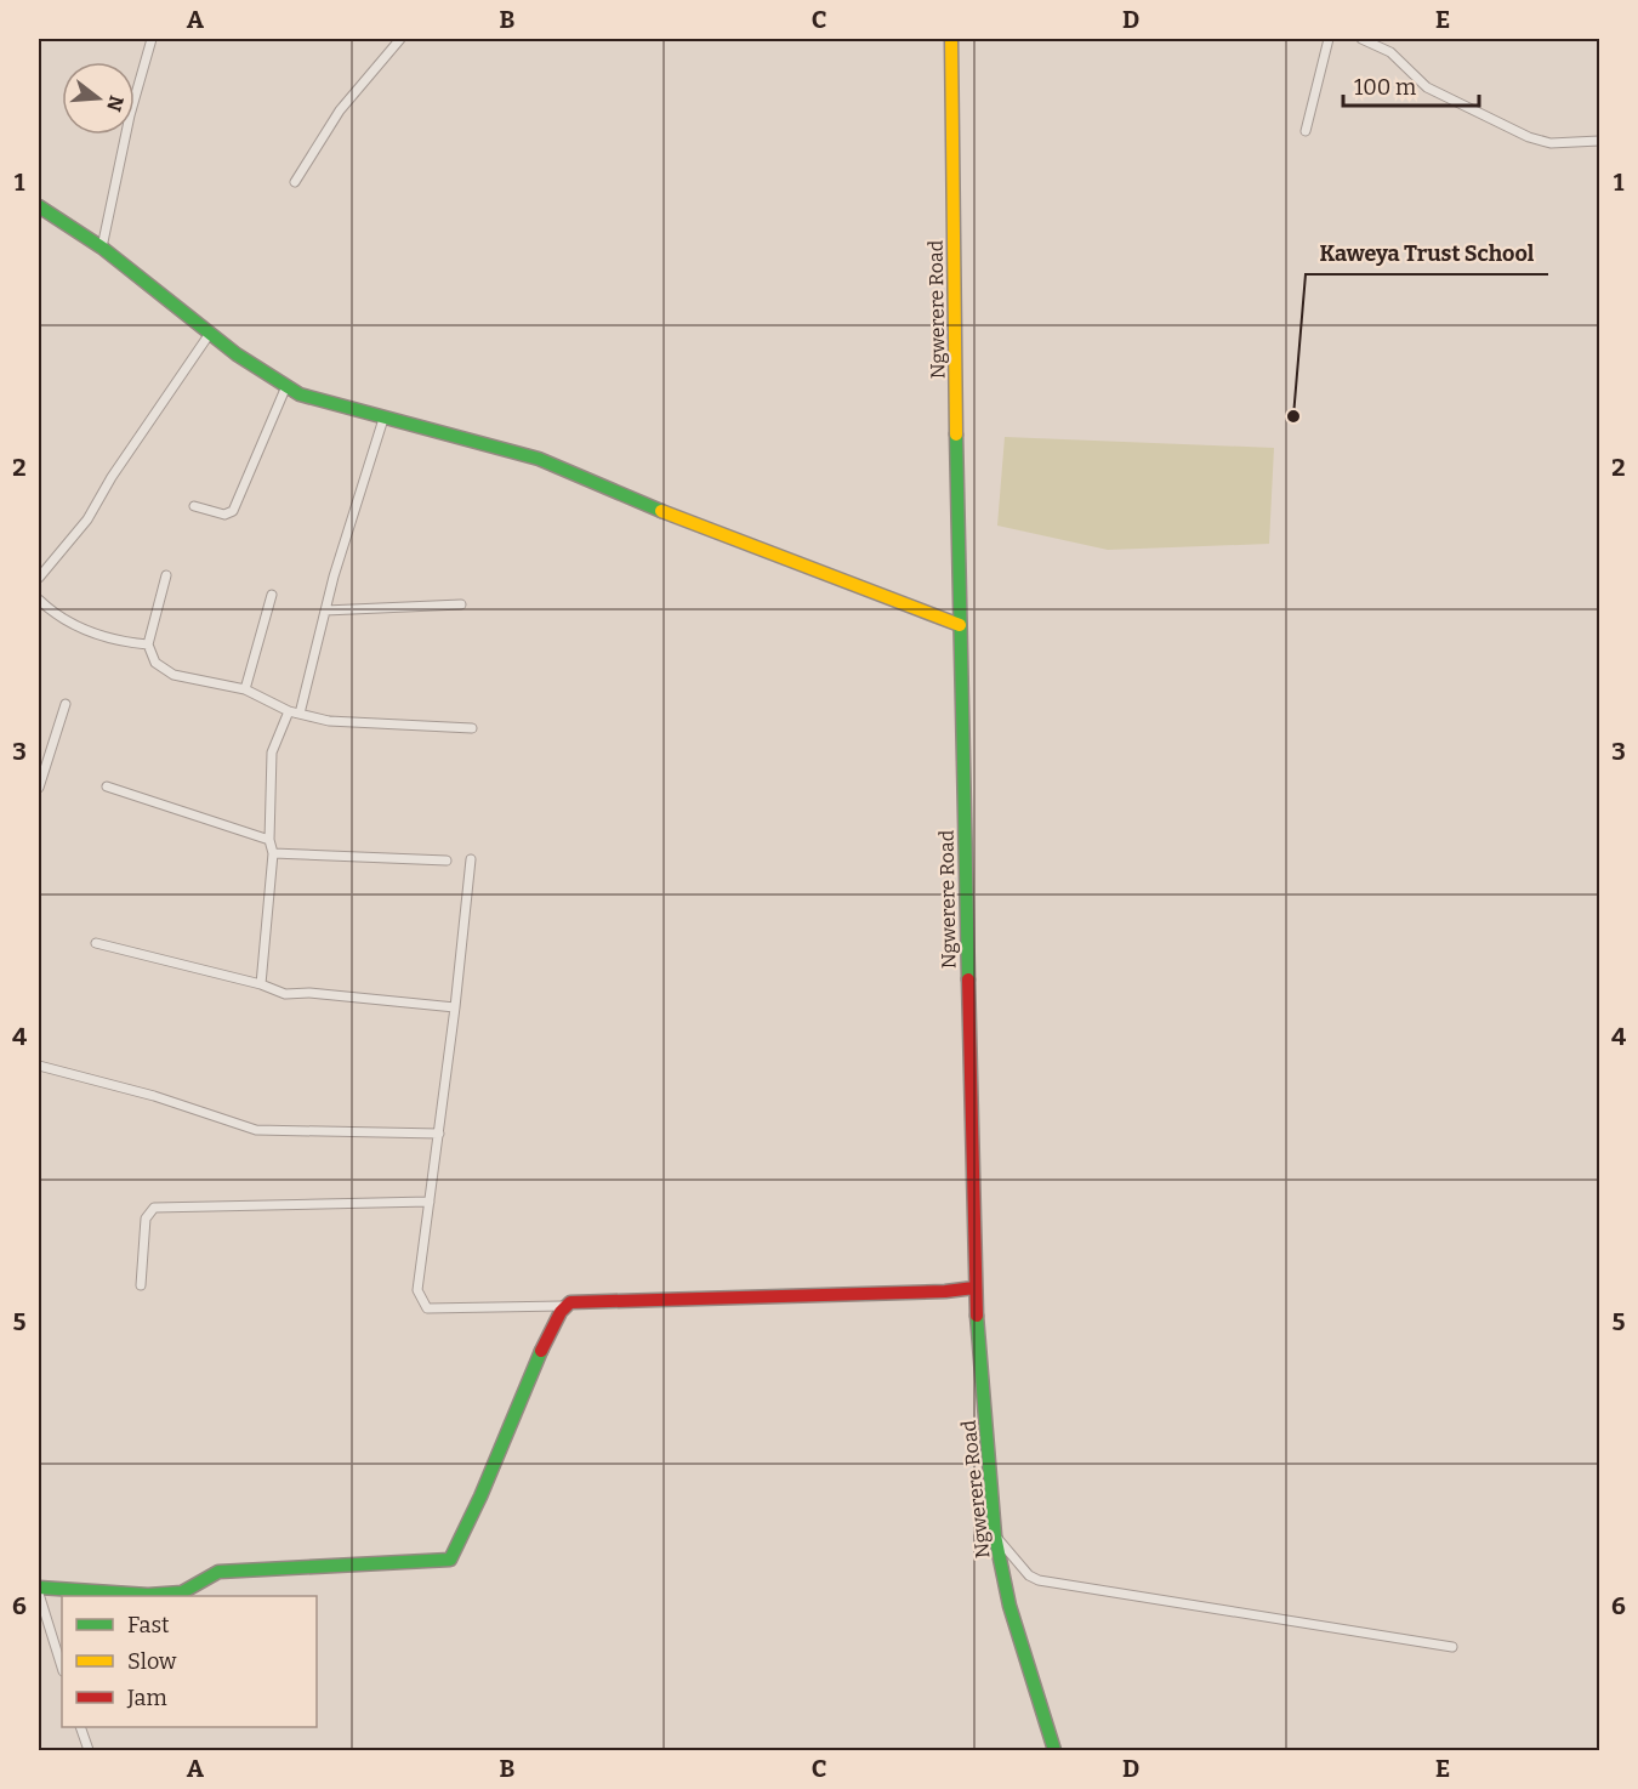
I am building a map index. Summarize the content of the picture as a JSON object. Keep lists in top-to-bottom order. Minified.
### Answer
{"streets":{"street":["Ngwerere Road"]},"places":["Kaweya Trust School"],"legend":["Fast","Slow","Jam"],"scale_bar":"100 m","north":"right","grid":{"columns":["A","B","C","D","E"],"rows":["1","2","3","4","5","6"]}}
